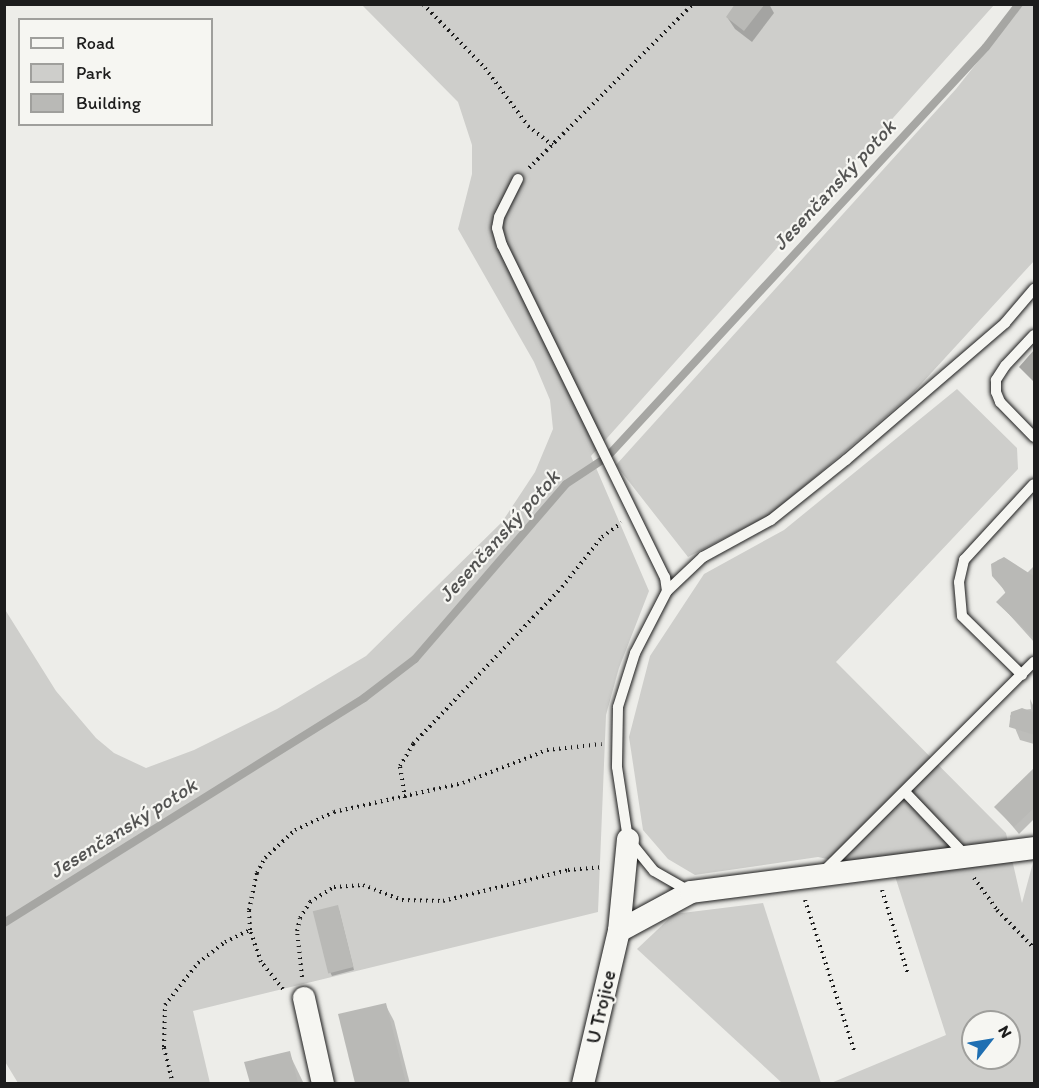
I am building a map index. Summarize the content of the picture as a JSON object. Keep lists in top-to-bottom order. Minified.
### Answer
{"streets":{"street":["U Trojice"]},"water":["Jesenčanský potok"],"legend":["Road","Park","Building"],"north":"top right"}
